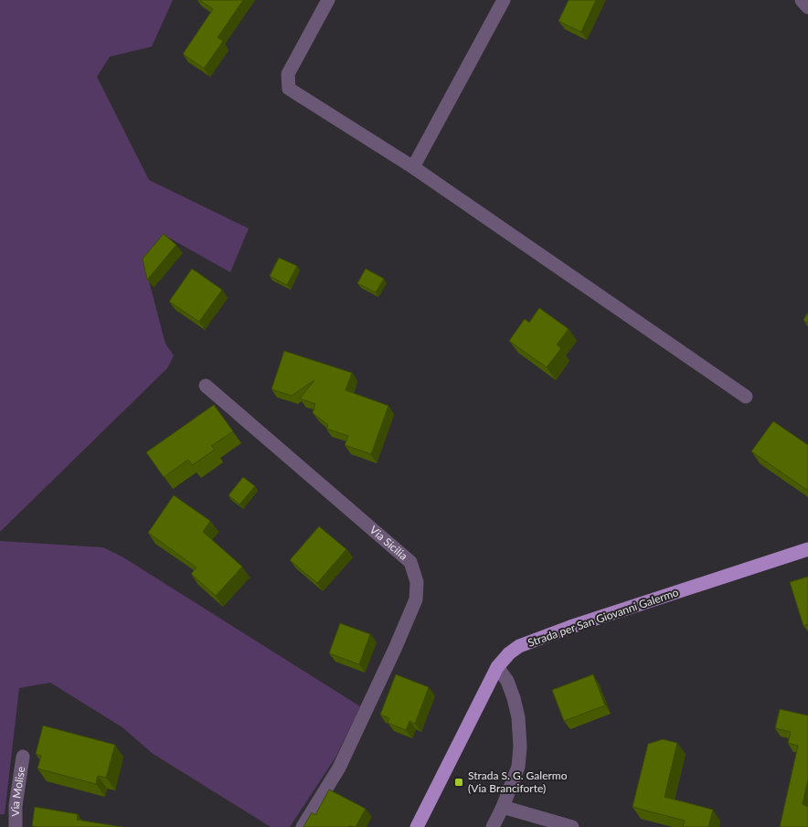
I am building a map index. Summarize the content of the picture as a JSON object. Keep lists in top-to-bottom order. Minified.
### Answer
{"streets":{"main road":["Strada per San Giovanni Galermo"],"street":["Via Sicilia","Via Molise"]},"places":{"transit":["Strada S. G. Galermo (Via Branciforte)"]}}
